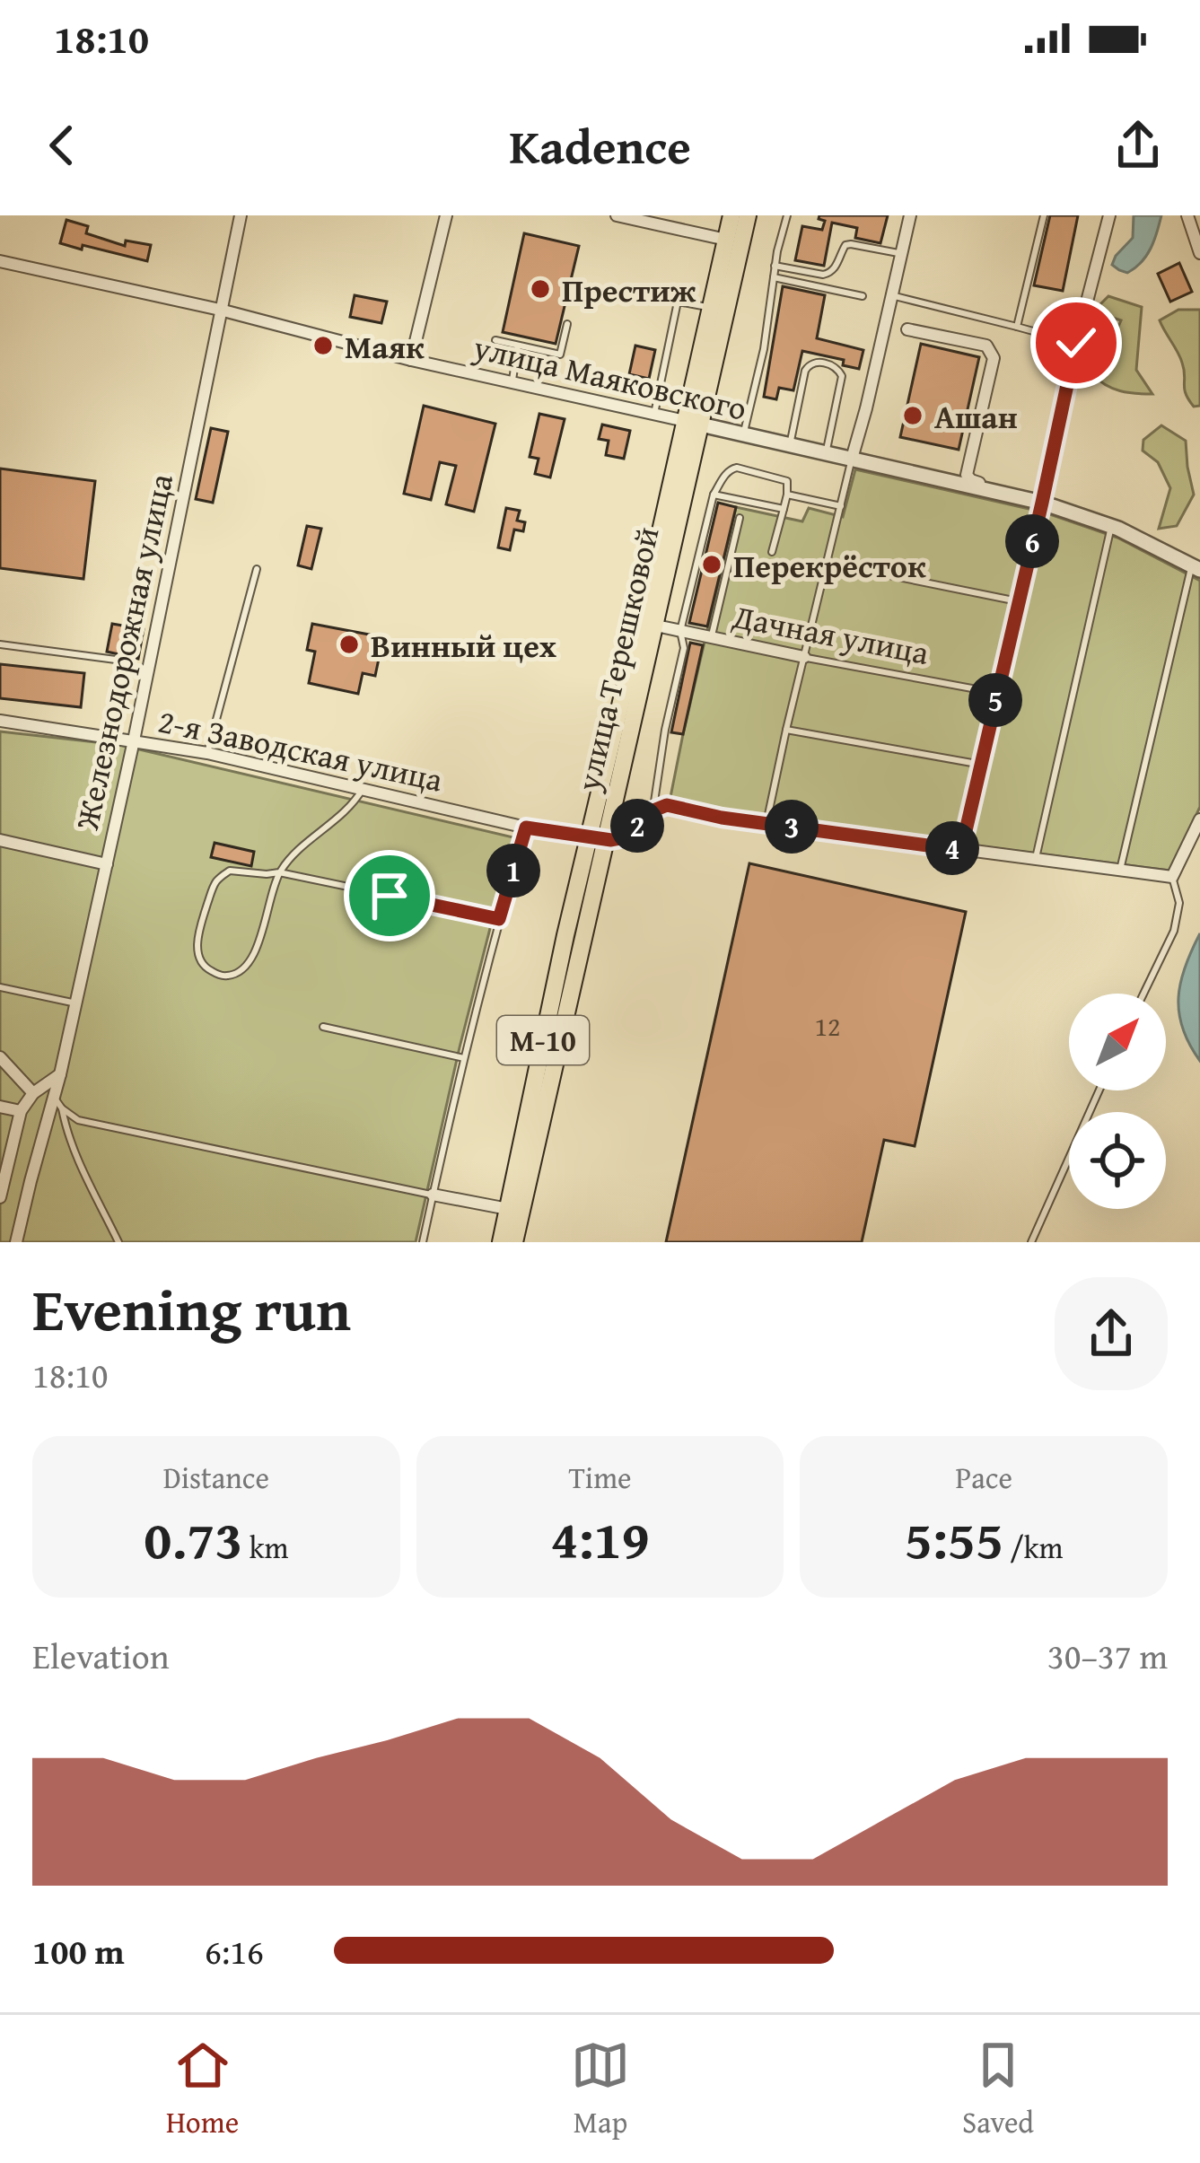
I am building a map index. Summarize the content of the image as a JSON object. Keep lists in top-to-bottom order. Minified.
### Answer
{"streets":{"highway":["улица Терешковой","М-10"],"street":["улица Маяковского","Дачная улица","Железнодорожная улица","2-я Заводская улица"]},"crossings":[["улица Маяковского","Железнодорожная улица"],["улица Маяковского","улица Терешковой"],["Дачная улица","улица Терешковой"],["Железнодорожная улица","2-я Заводская улица"],["улица Терешковой","2-я Заводская улица"]],"places":["Престиж","Маяк","Ашан","Перекрёсток","Винный цех"],"house_numbers":["12"],"north":"top right","page":{"status":"18:10","header":"Kadence","pins":["6","5","2","3","4","1"],"heading":["Evening run","18:10"],"stats":[["Distance","0.73 km"],["Time","4:19"],["Pace","5:55 /km"]],"chart":["Elevation","30–37 m"],"list":[{"name":"100 m","note":"6:16"}],"tabs":["Home","Map","Saved"]}}
